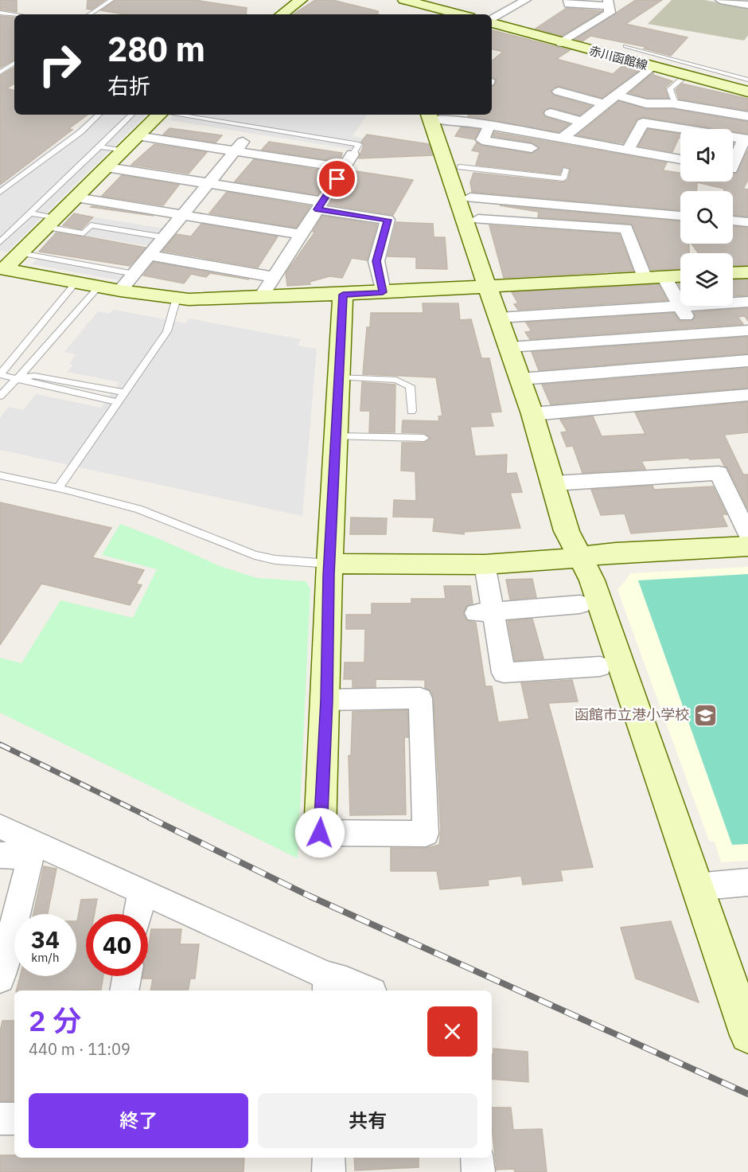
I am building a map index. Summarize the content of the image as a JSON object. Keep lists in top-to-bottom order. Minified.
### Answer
{"streets":{"street":["赤川函館線"]},"places":{"school or university":["函館市立港小学校"]},"page":{"turn":["280 m","右折"],"speed":"34 km/h","limit":"40","heading":["2 分","440 m · 11:09"],"buttons":["終了","共有"]}}
